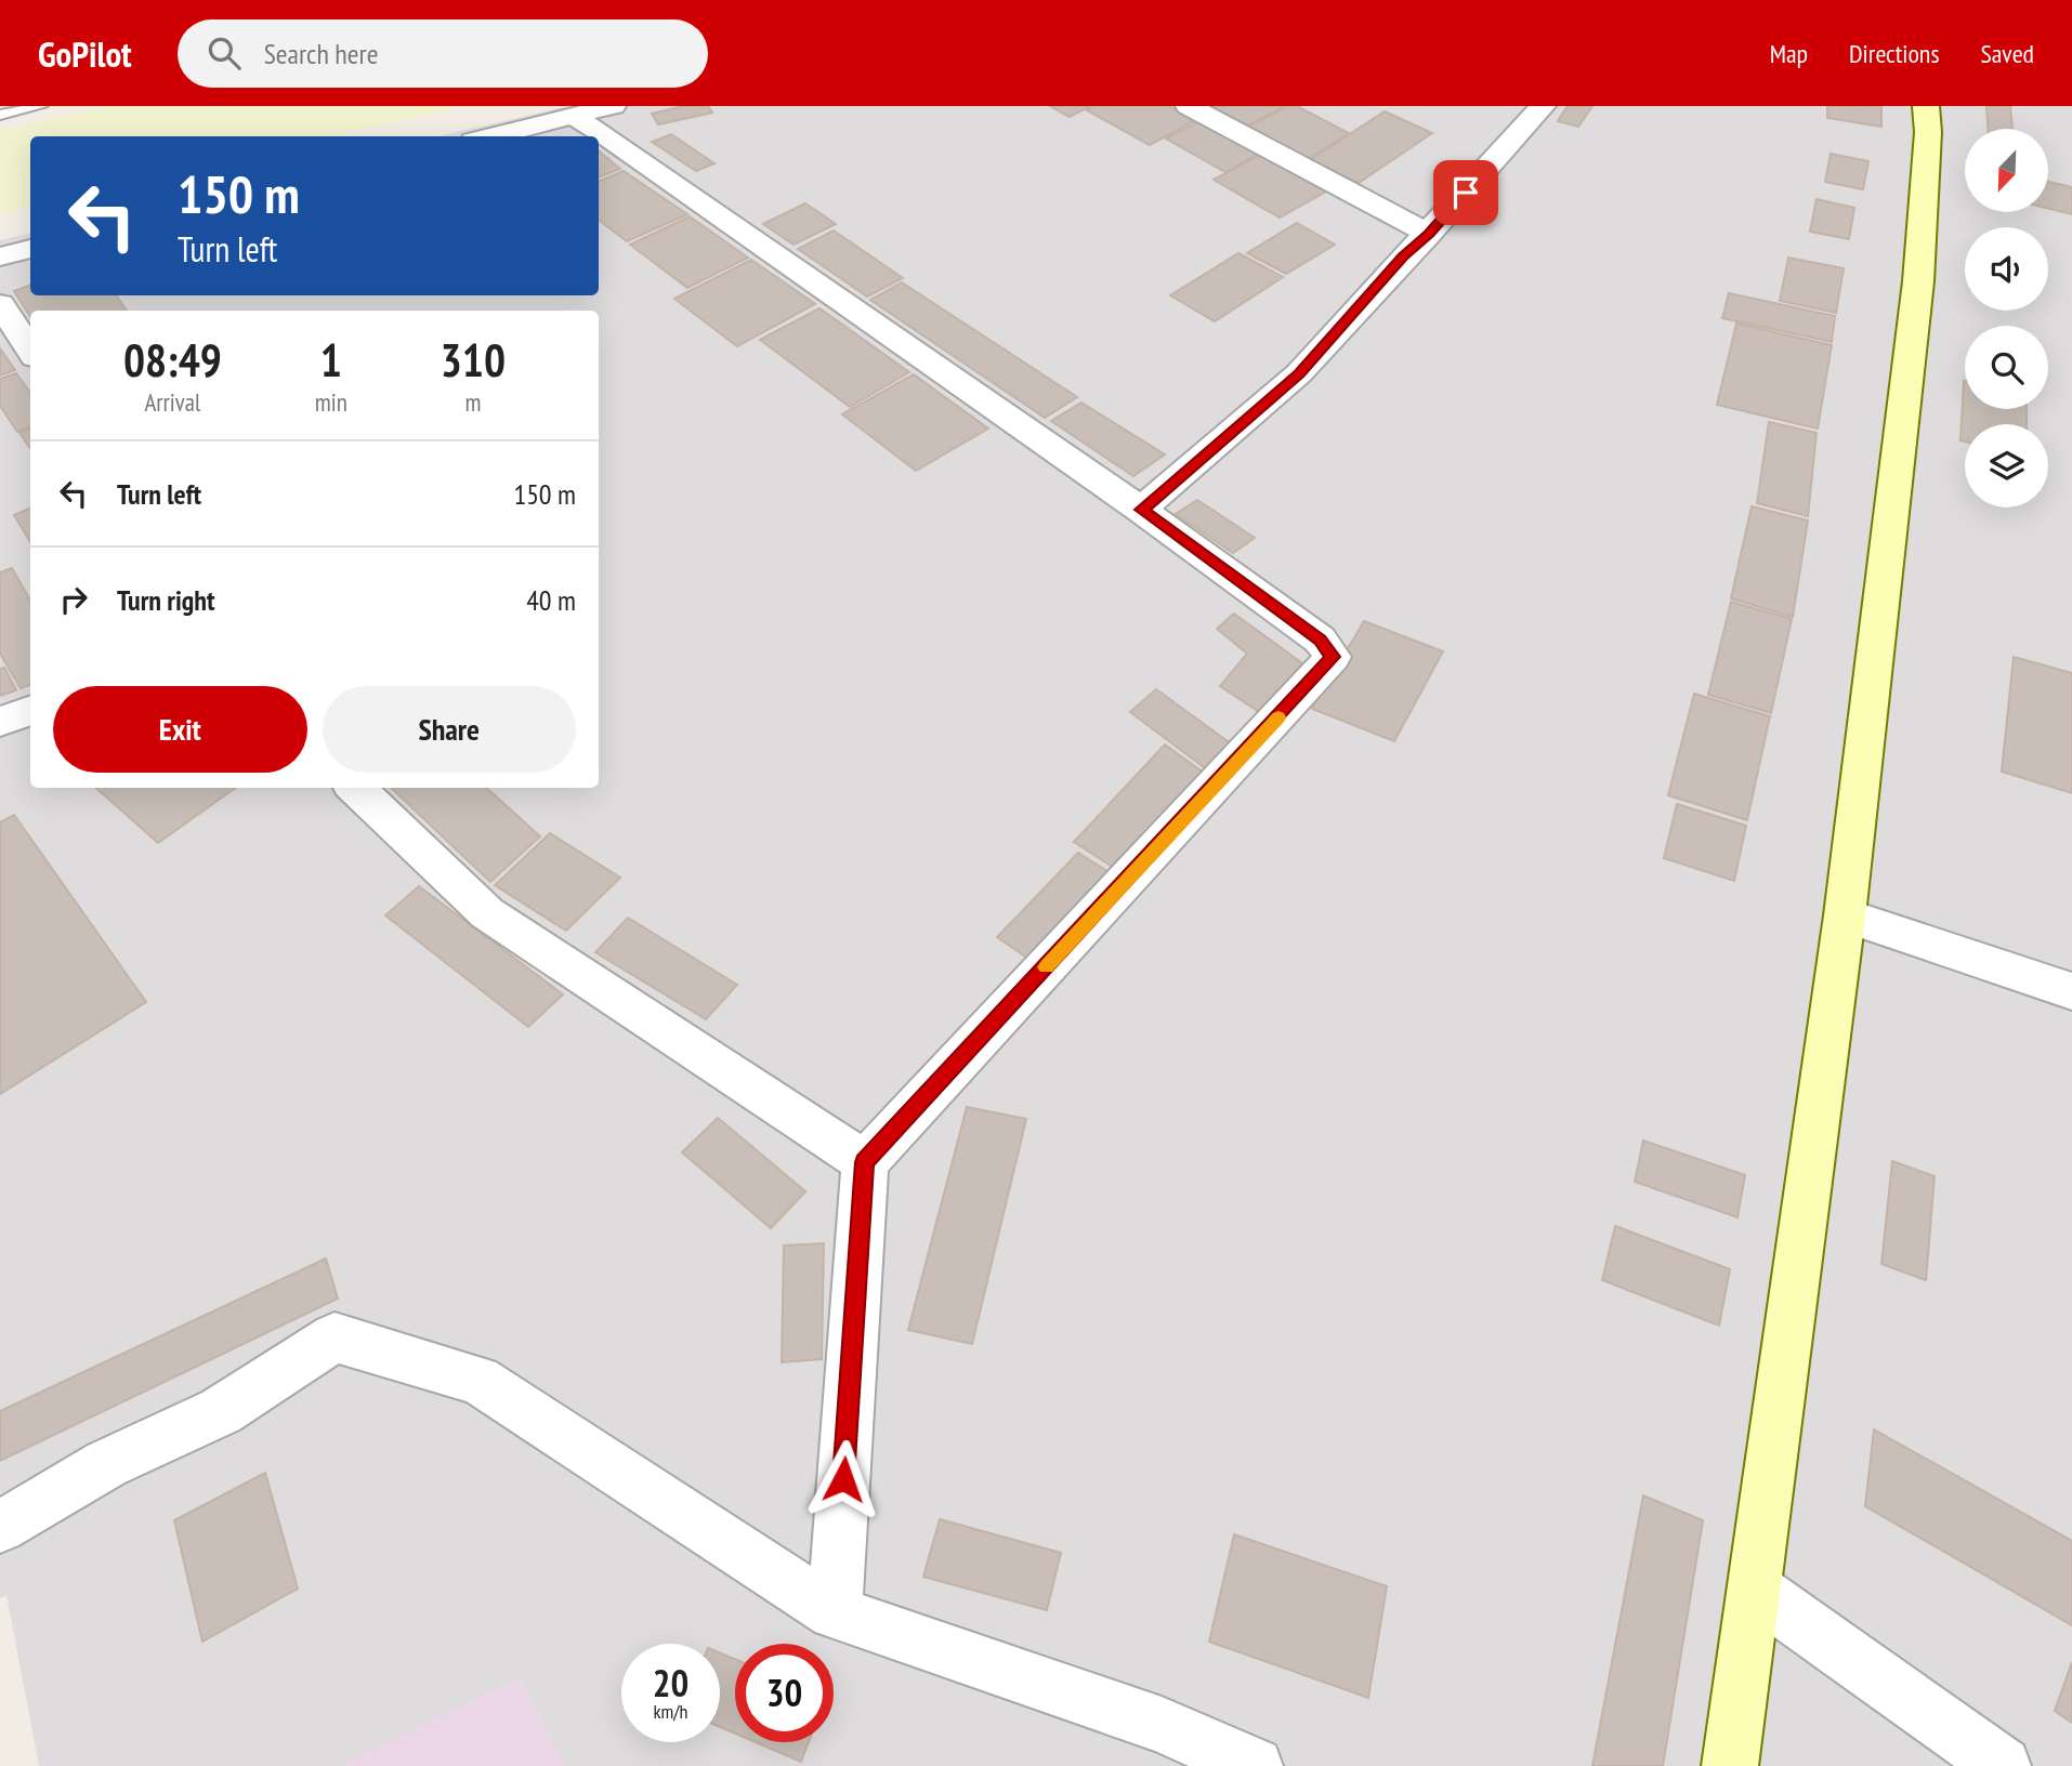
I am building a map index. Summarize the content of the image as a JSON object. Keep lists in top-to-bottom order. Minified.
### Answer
{"north":"bottom left","page":{"header":"GoPilot","search":"Search here","nav":["Map","Directions","Saved"],"turn":["150 m","Turn left"],"eta":["08:49","Arrival","1","min","310","m"],"list":[{"name":"Turn left","value":"150 m"},{"name":"Turn right","value":"40 m"}],"buttons":["Exit","Share"],"speed":"20 km/h","limit":"30"}}
